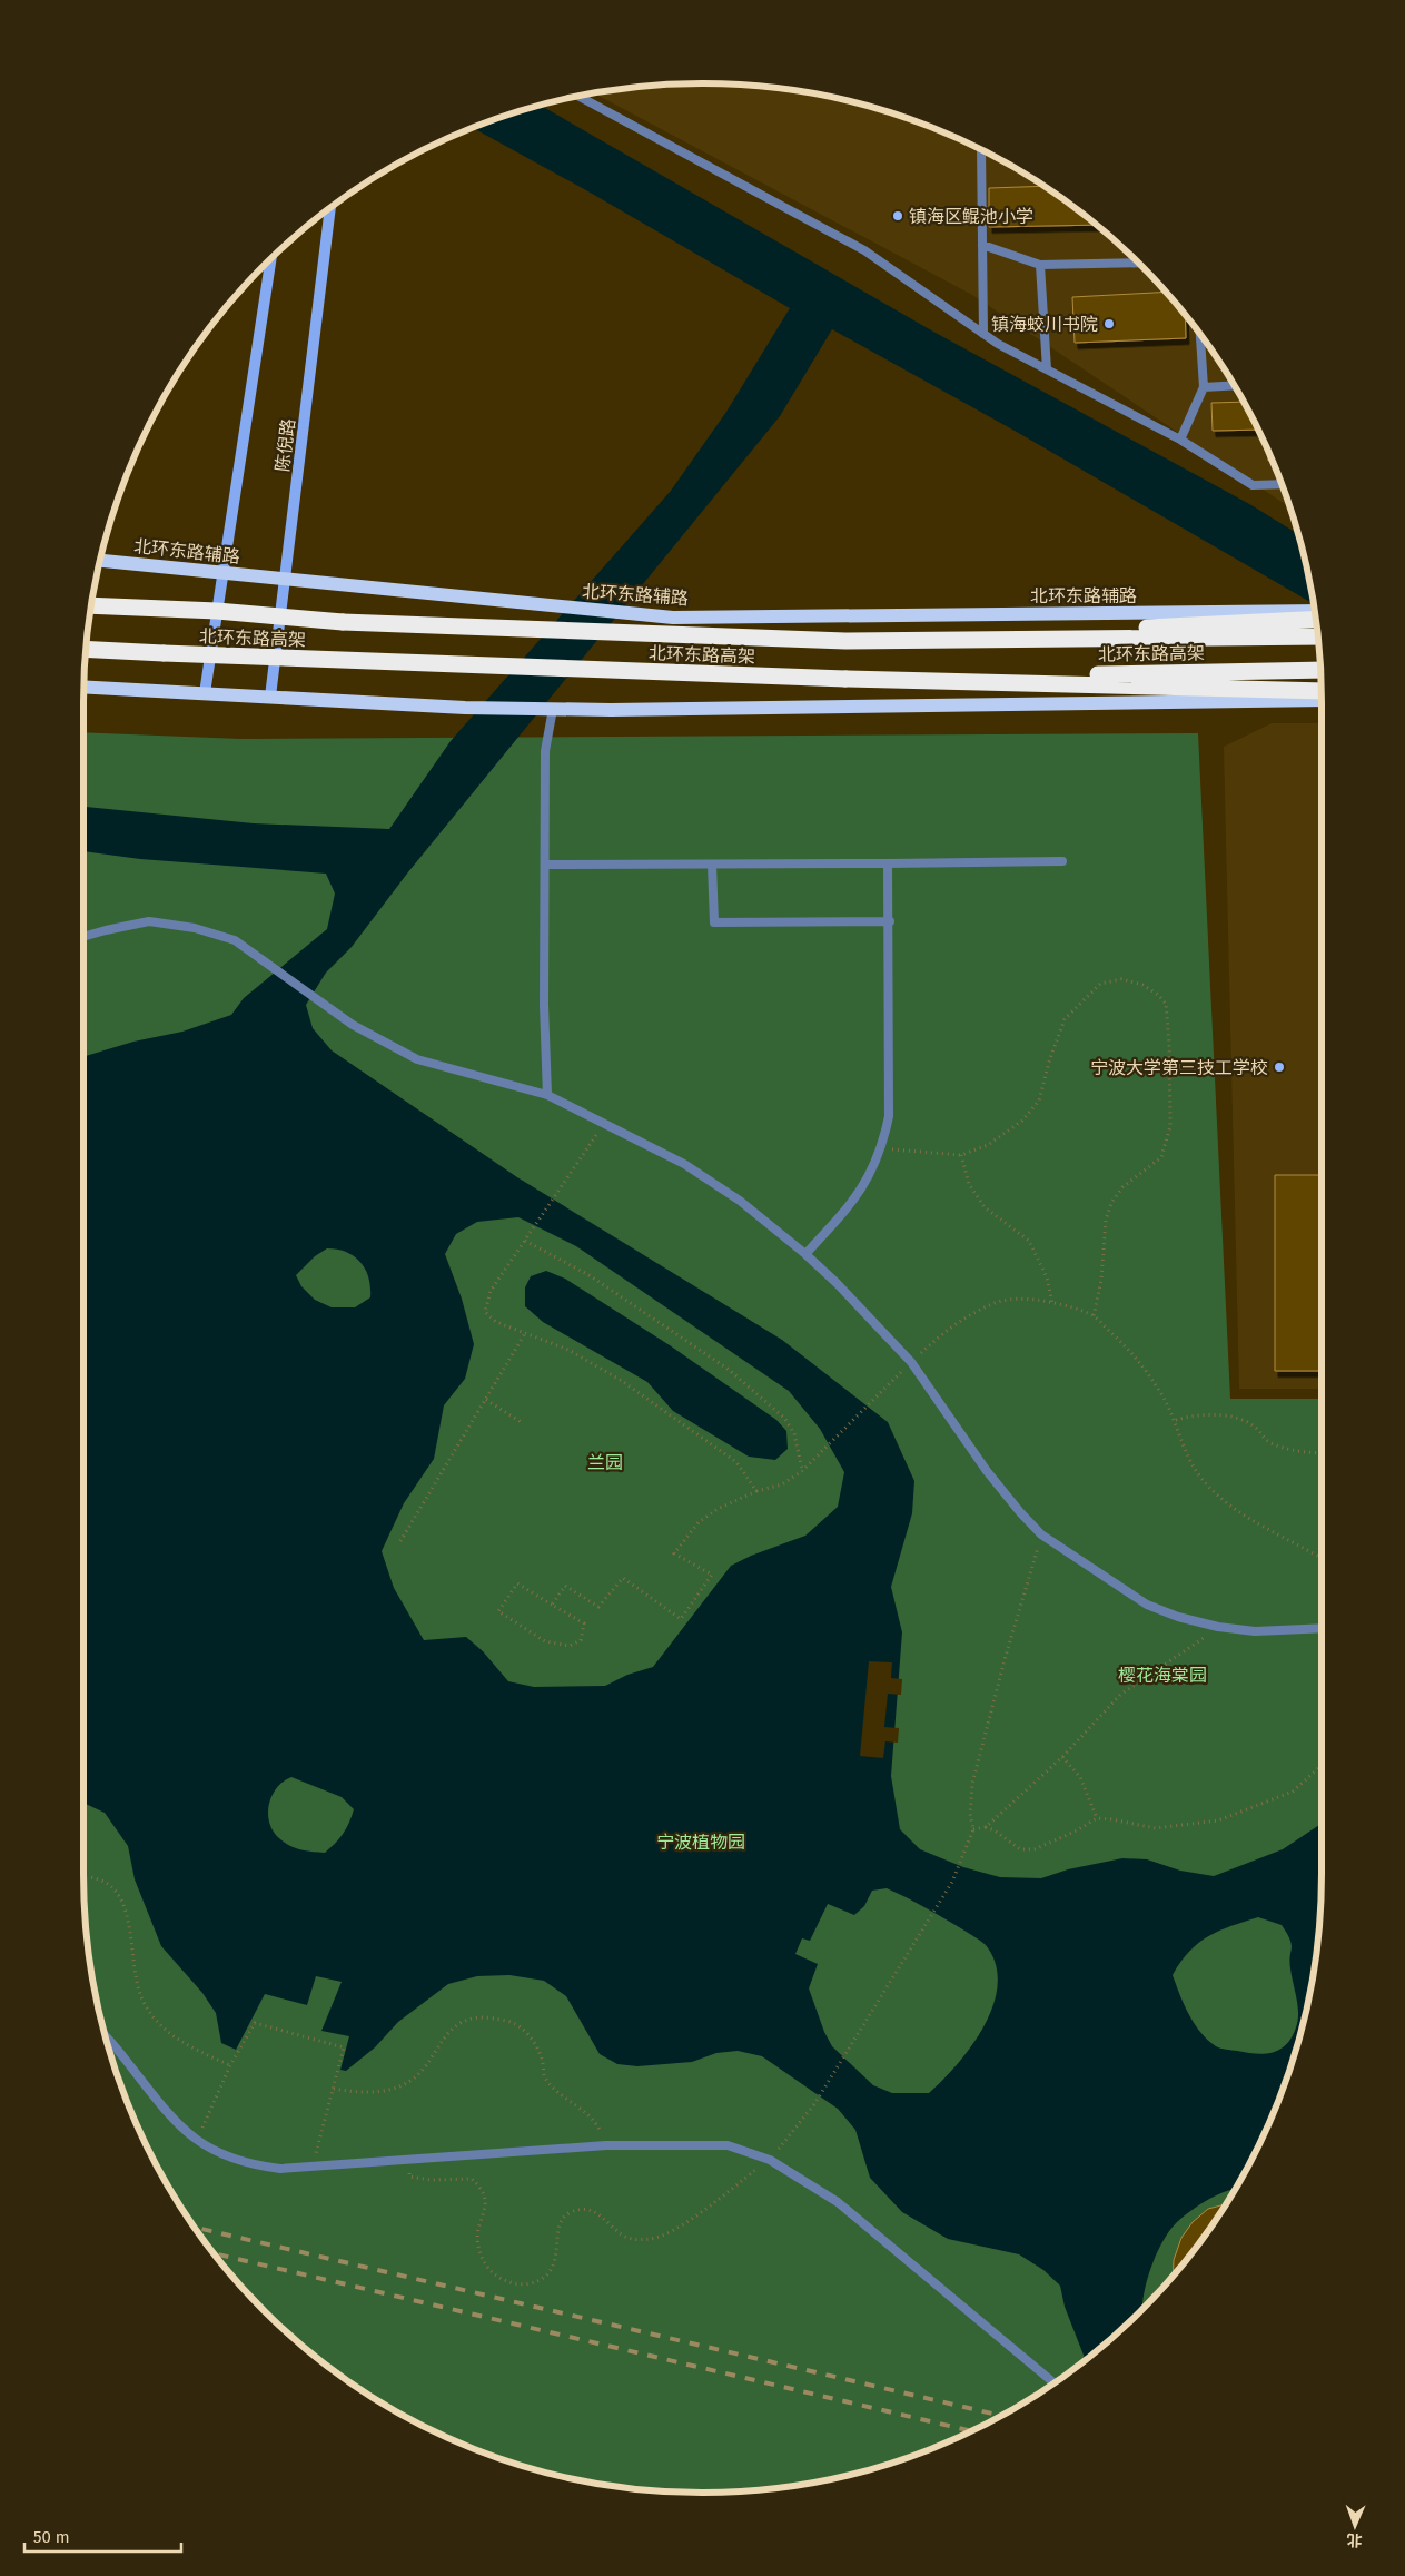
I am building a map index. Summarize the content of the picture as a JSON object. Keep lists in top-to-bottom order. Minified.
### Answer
{"streets":{"highway":["北环东路高架"],"main road":["北环东路辅路"],"street":["陈倪路"]},"crossings":[["陈倪路","北环东路辅路"]],"parks":["兰园","樱花海棠园","宁波植物园"],"places":["镇海区鲲池小学","镇海蛟川书院","宁波大学第三技工学校"],"scale_bar":"50 m","north":"bottom"}
